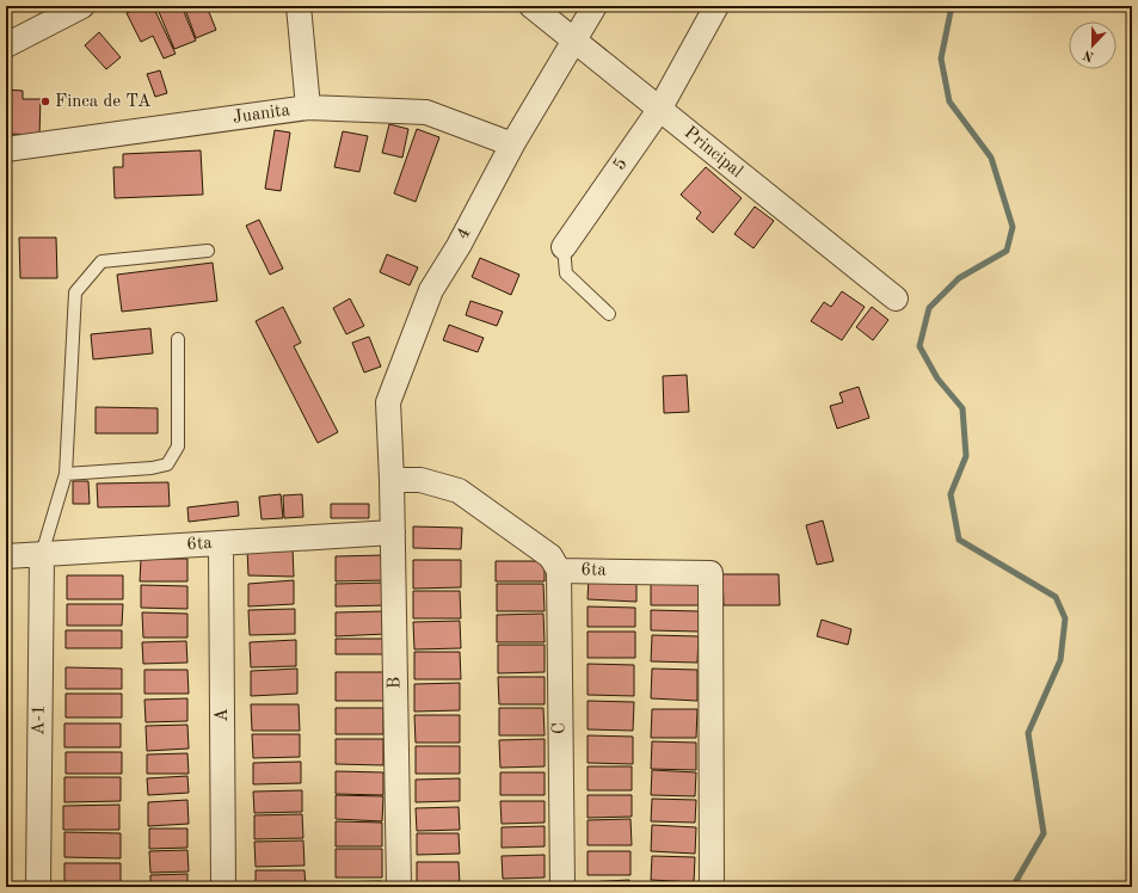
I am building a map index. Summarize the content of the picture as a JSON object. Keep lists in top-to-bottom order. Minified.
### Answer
{"streets":{"street":["Juanita","Principal","5","4","6ta","B","A","A-1","C"]},"crossings":[["Juanita","4"],["Principal","5"],["Principal","4"],["4","6ta"],["4","B"],["6ta","B"],["6ta","A"],["6ta","A-1"],["6ta","C"]],"places":["Finca de TA"],"north":"bottom"}
